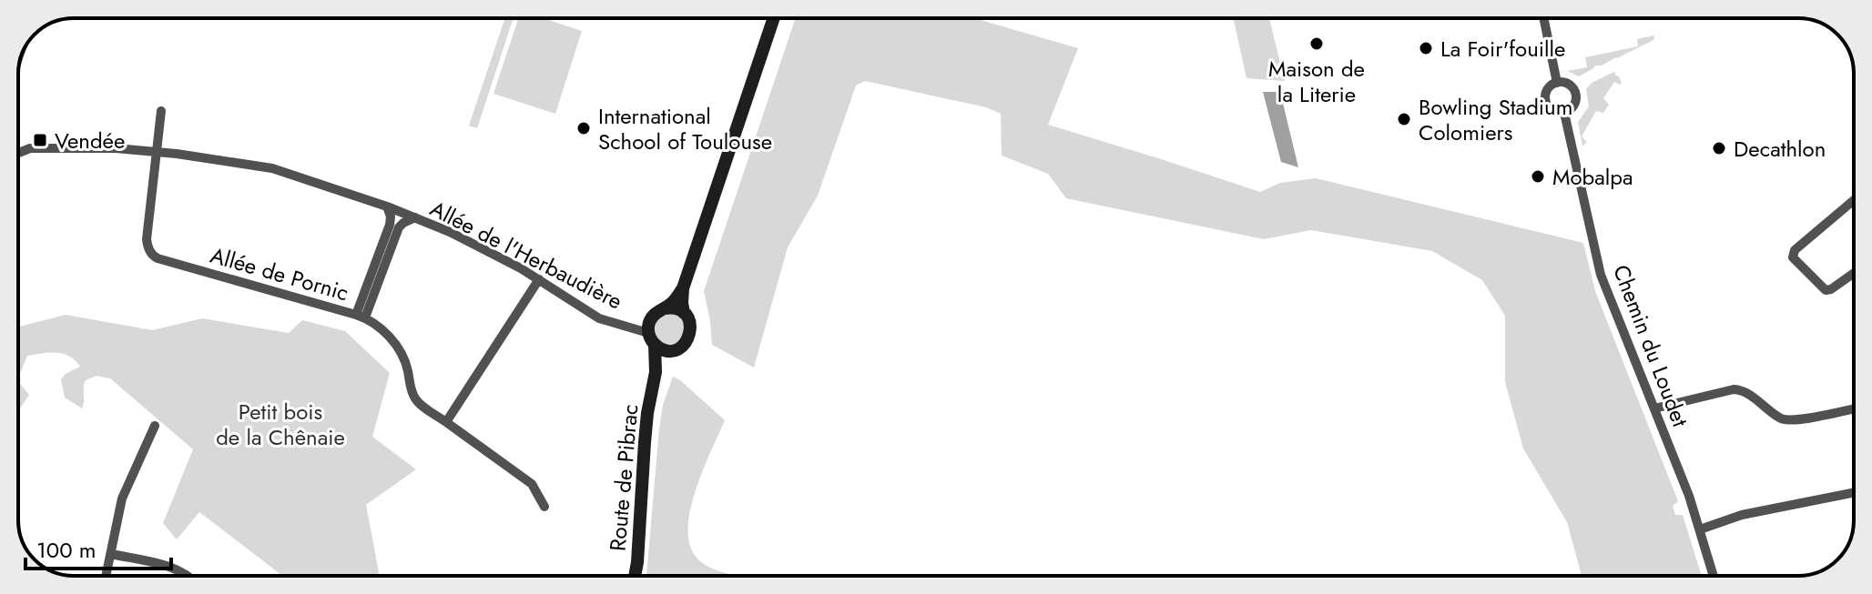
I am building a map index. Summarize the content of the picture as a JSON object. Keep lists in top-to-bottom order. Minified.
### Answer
{"streets":{"main road":["Route de Pibrac"],"street":["Allée de l'Herbaudière","Allée de Pornic","Chemin du Loudet"]},"crossings":[["Allée de l'Herbaudière","Allée de Pornic"],["Allée de l'Herbaudière","Route de Pibrac"]],"parks":["Petit bois de la Chênaie"],"places":{"other":["Maison de la Literie","La Foir'fouille","Bowling Stadium Colomiers","International School of Toulouse","Decathlon","Mobalpa"],"transit":["Vendée"]},"scale_bar":"100 m"}
